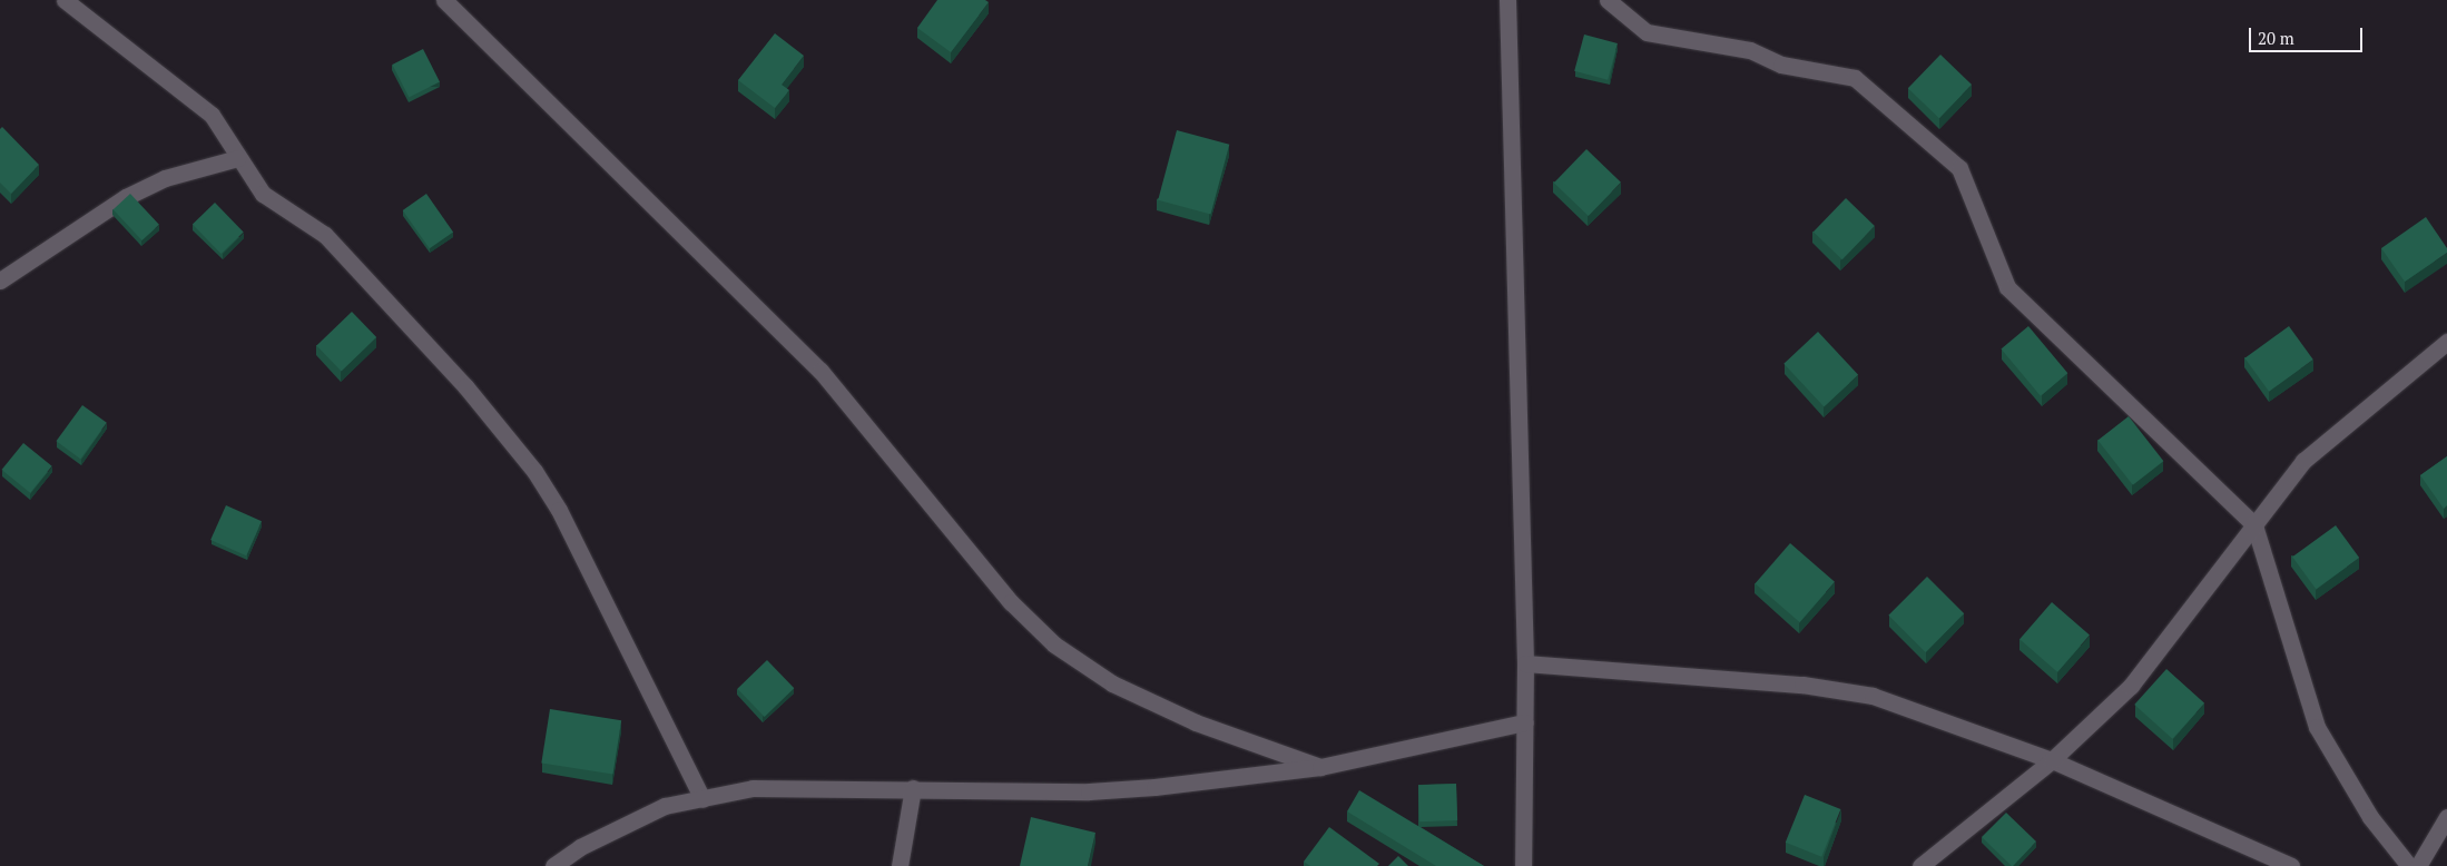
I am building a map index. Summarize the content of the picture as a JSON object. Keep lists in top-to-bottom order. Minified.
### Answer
{"scale_bar":"20 m"}
